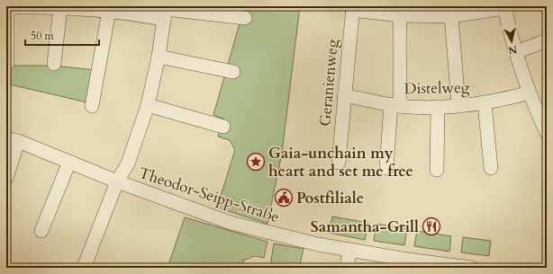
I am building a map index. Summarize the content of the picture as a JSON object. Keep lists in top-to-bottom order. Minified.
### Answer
{"streets":{"street":["Geranienweg","Distelweg","Theodor-Seipp-Straße"]},"crossings":[["Geranienweg","Distelweg"]],"places":{"place":["Gaia-unchain my heart and set me free"],"public building":["Postfiliale"],"restaurant":["Samantha-Grill"]},"scale_bar":"50 m","north":"bottom"}
